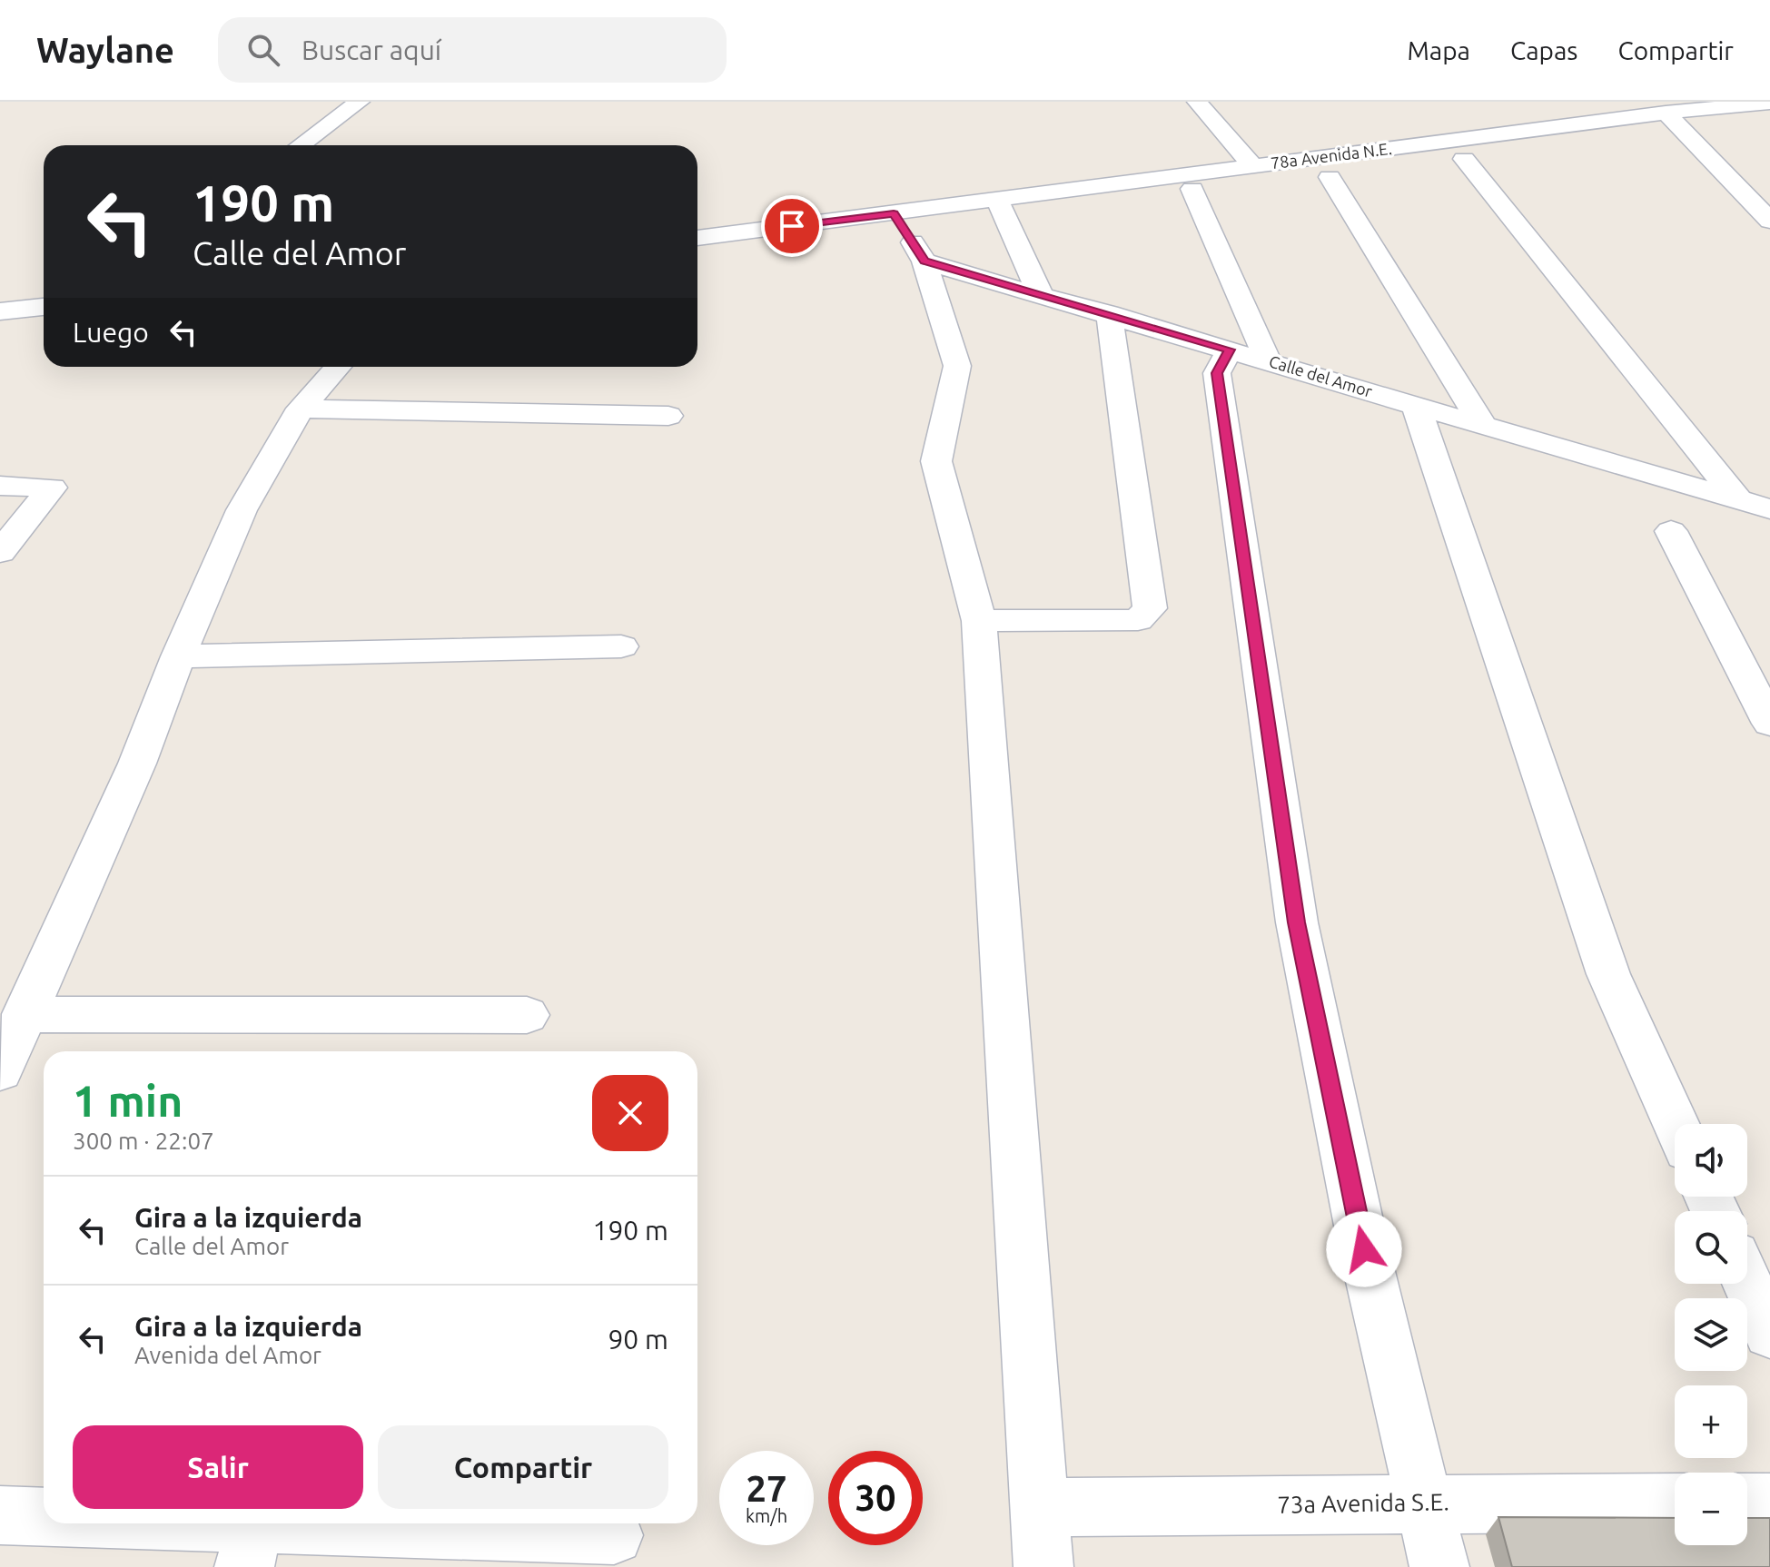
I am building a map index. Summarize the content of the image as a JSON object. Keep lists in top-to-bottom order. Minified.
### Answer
{"streets":{"street":["78a Avenida N.E.","Calle del Amor","73a Avenida S.E."]},"page":{"header":"Waylane","search":"Buscar aquí","nav":["Mapa","Capas","Compartir"],"turn":["190 m","Calle del Amor"],"then":"Luego","heading":["1 min","300 m · 22:07"],"map_buttons":["+","−"],"list":[{"name":"Gira a la izquierda","note":"Calle del Amor","value":"190 m"},{"name":"Gira a la izquierda","note":"Avenida del Amor","value":"90 m"}],"buttons":["Salir","Compartir"],"speed":"27 km/h","limit":"30"}}
